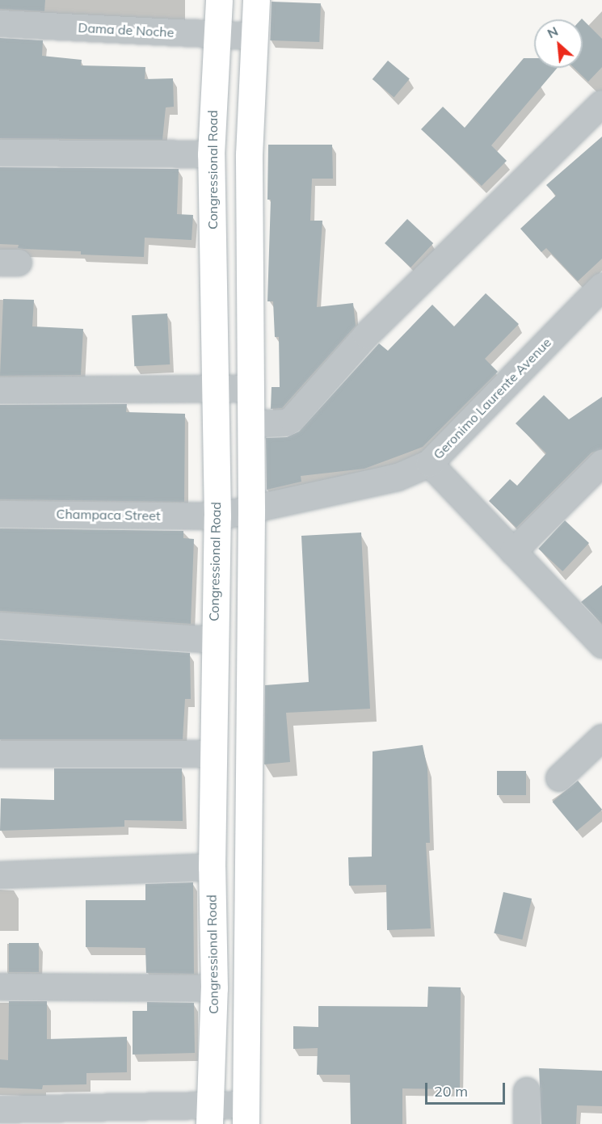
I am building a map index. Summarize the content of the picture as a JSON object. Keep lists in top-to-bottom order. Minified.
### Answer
{"streets":{"main road":["Congressional Road"],"street":["Dama de Noche","Geronimo Laurente Avenue","Champaca Street"]},"crossings":[["Dama de Noche","Congressional Road"],["Congressional Road","Geronimo Laurente Avenue"],["Congressional Road","Champaca Street"],["Geronimo Laurente Avenue","Champaca Street"]],"scale_bar":"20 m","north":"top left"}
